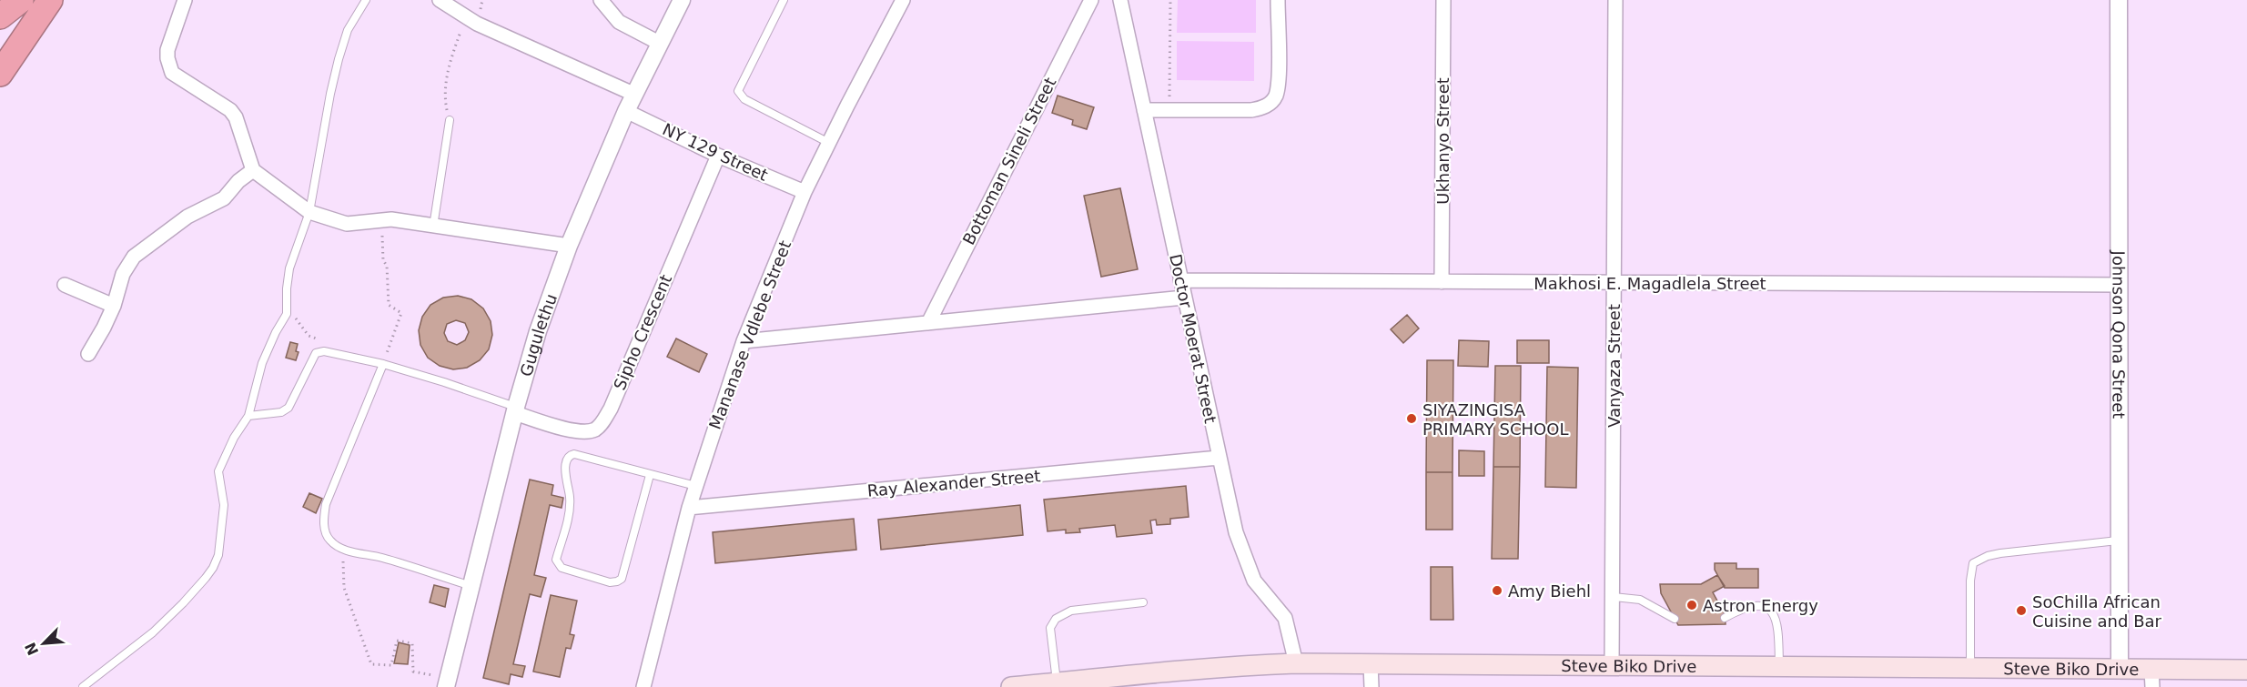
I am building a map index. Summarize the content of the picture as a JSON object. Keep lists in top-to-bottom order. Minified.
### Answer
{"streets":{"main road":["Steve Biko Drive"],"street":["Ukhanyo Street","NY 129 Street","Bottoman Sineli Street","Makhosi E. Magadlela Street","Sipho Crescent","Gugulethu","Mananase Vdlebe Street","Johnson Qona Street","Doctor Moerat Street","Vanyaza Street","Ray Alexander Street"]},"crossings":[["Ukhanyo Street","Makhosi E. Magadlela Street"],["NY 129 Street","Sipho Crescent"],["NY 129 Street","Gugulethu"],["NY 129 Street","Mananase Vdlebe Street"],["Makhosi E. Magadlela Street","Johnson Qona Street"],["Makhosi E. Magadlela Street","Doctor Moerat Street"],["Makhosi E. Magadlela Street","Vanyaza Street"],["Sipho Crescent","Gugulethu"],["Mananase Vdlebe Street","Ray Alexander Street"],["Johnson Qona Street","Steve Biko Drive"],["Doctor Moerat Street","Ray Alexander Street"],["Doctor Moerat Street","Steve Biko Drive"],["Vanyaza Street","Steve Biko Drive"]],"places":["SIYAZINGISA PRIMARY SCHOOL","Amy Biehl","Astron Energy","SoChilla African Cuisine and Bar"],"north":"bottom left"}
